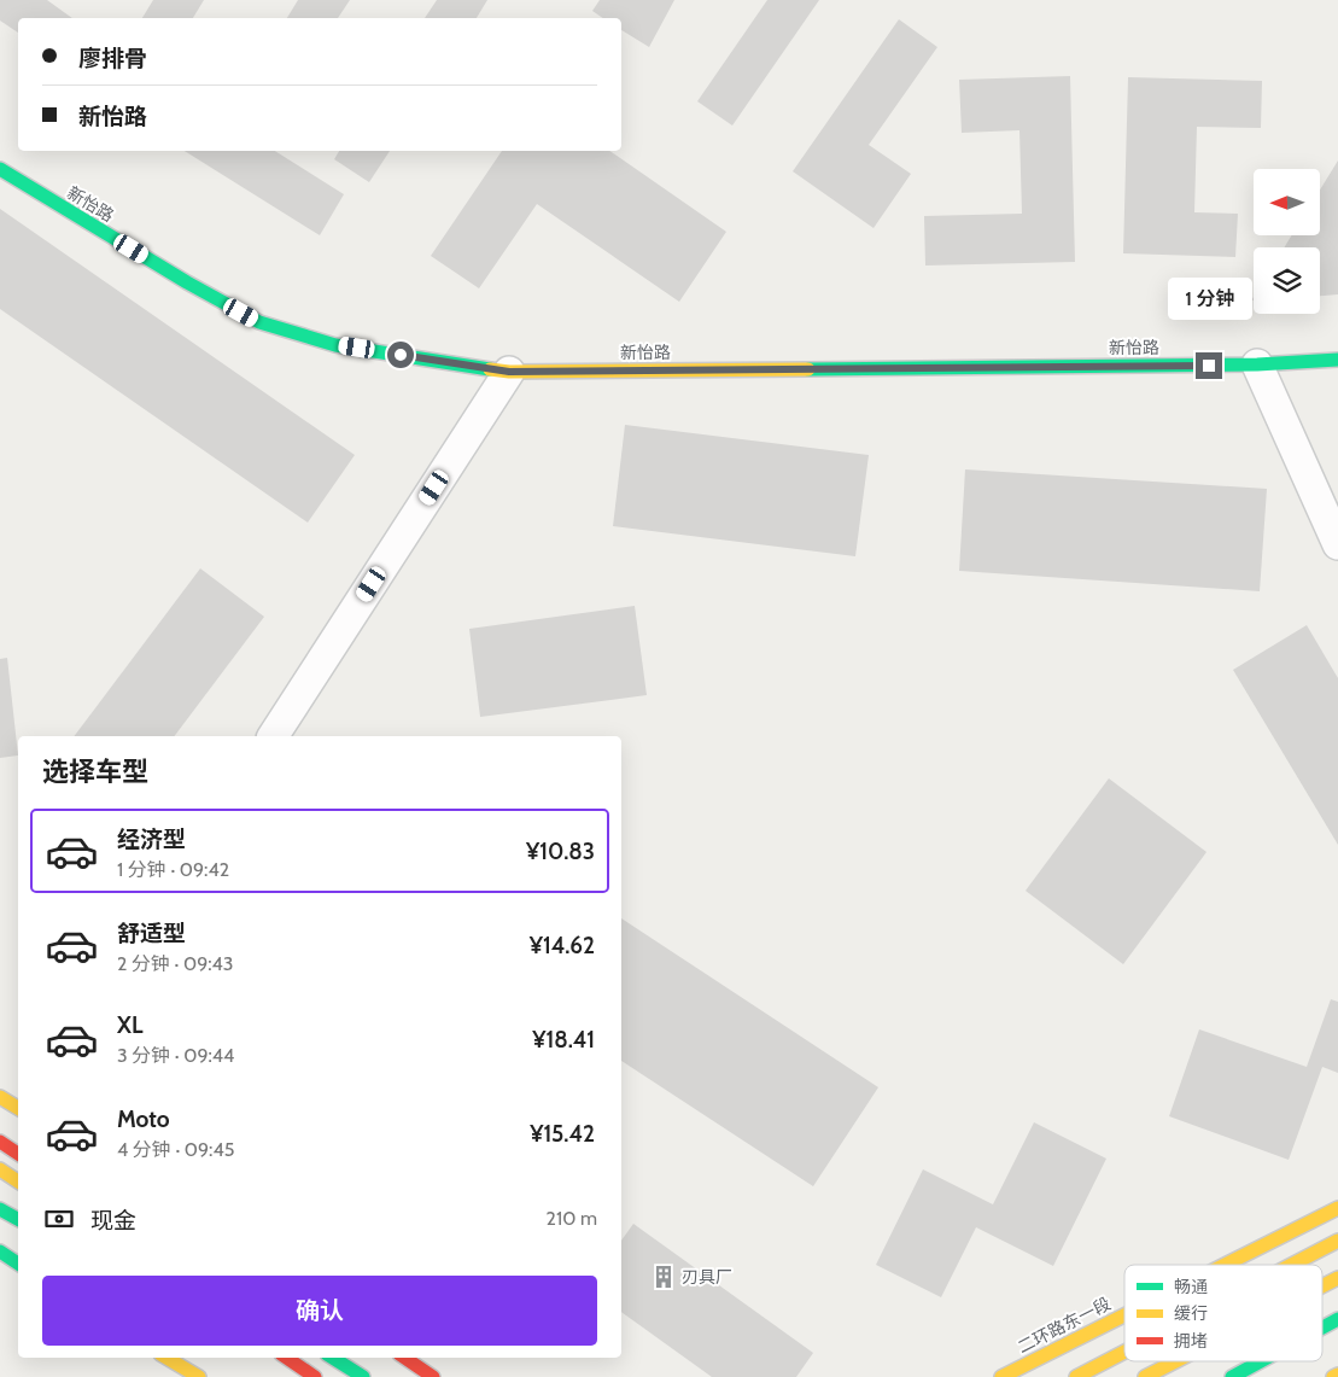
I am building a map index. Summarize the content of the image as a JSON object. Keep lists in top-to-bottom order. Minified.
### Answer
{"streets":{"main road":["新怡路","二环路东一段"]},"places":{"building":["刃具厂"]},"legend":["畅通","缓行","拥堵"],"north":"left","page":{"banner":["廖排骨","新怡路"],"bubble":"1 分钟","heading":"选择车型","list":[{"name":"经济型","note":"1 分钟 · 09:42","value":"¥10.83"},{"name":"舒适型","note":"2 分钟 · 09:43","value":"¥14.62"},{"name":"XL","note":"3 分钟 · 09:44","value":"¥18.41"},{"name":"Moto","note":"4 分钟 · 09:45","value":"¥15.42"}],"pay":["现金","210 m"],"buttons":"确认"}}
